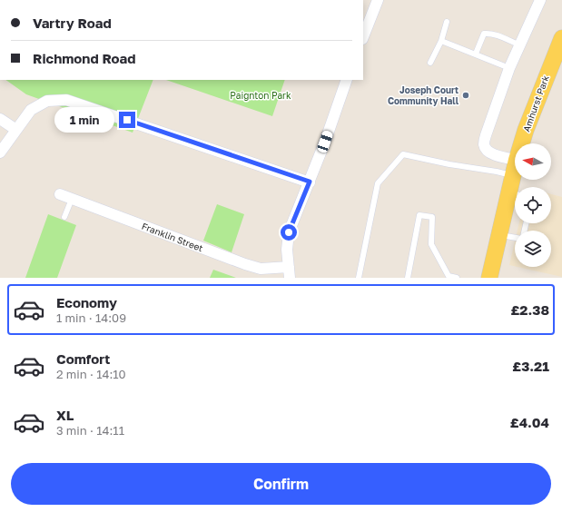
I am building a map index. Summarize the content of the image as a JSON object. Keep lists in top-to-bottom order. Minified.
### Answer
{"streets":{"main road":["Amhurst Park"],"street":["Franklin Street"]},"parks":["Paignton Park"],"places":["Joseph Court Community Hall"],"north":"left","page":{"banner":["Vartry Road","Richmond Road"],"bubble":"1 min","list":[{"name":"Economy","note":"1 min · 14:09","value":"£2.38"},{"name":"Comfort","note":"2 min · 14:10","value":"£3.21"},{"name":"XL","note":"3 min · 14:11","value":"£4.04"}],"buttons":"Confirm"}}
